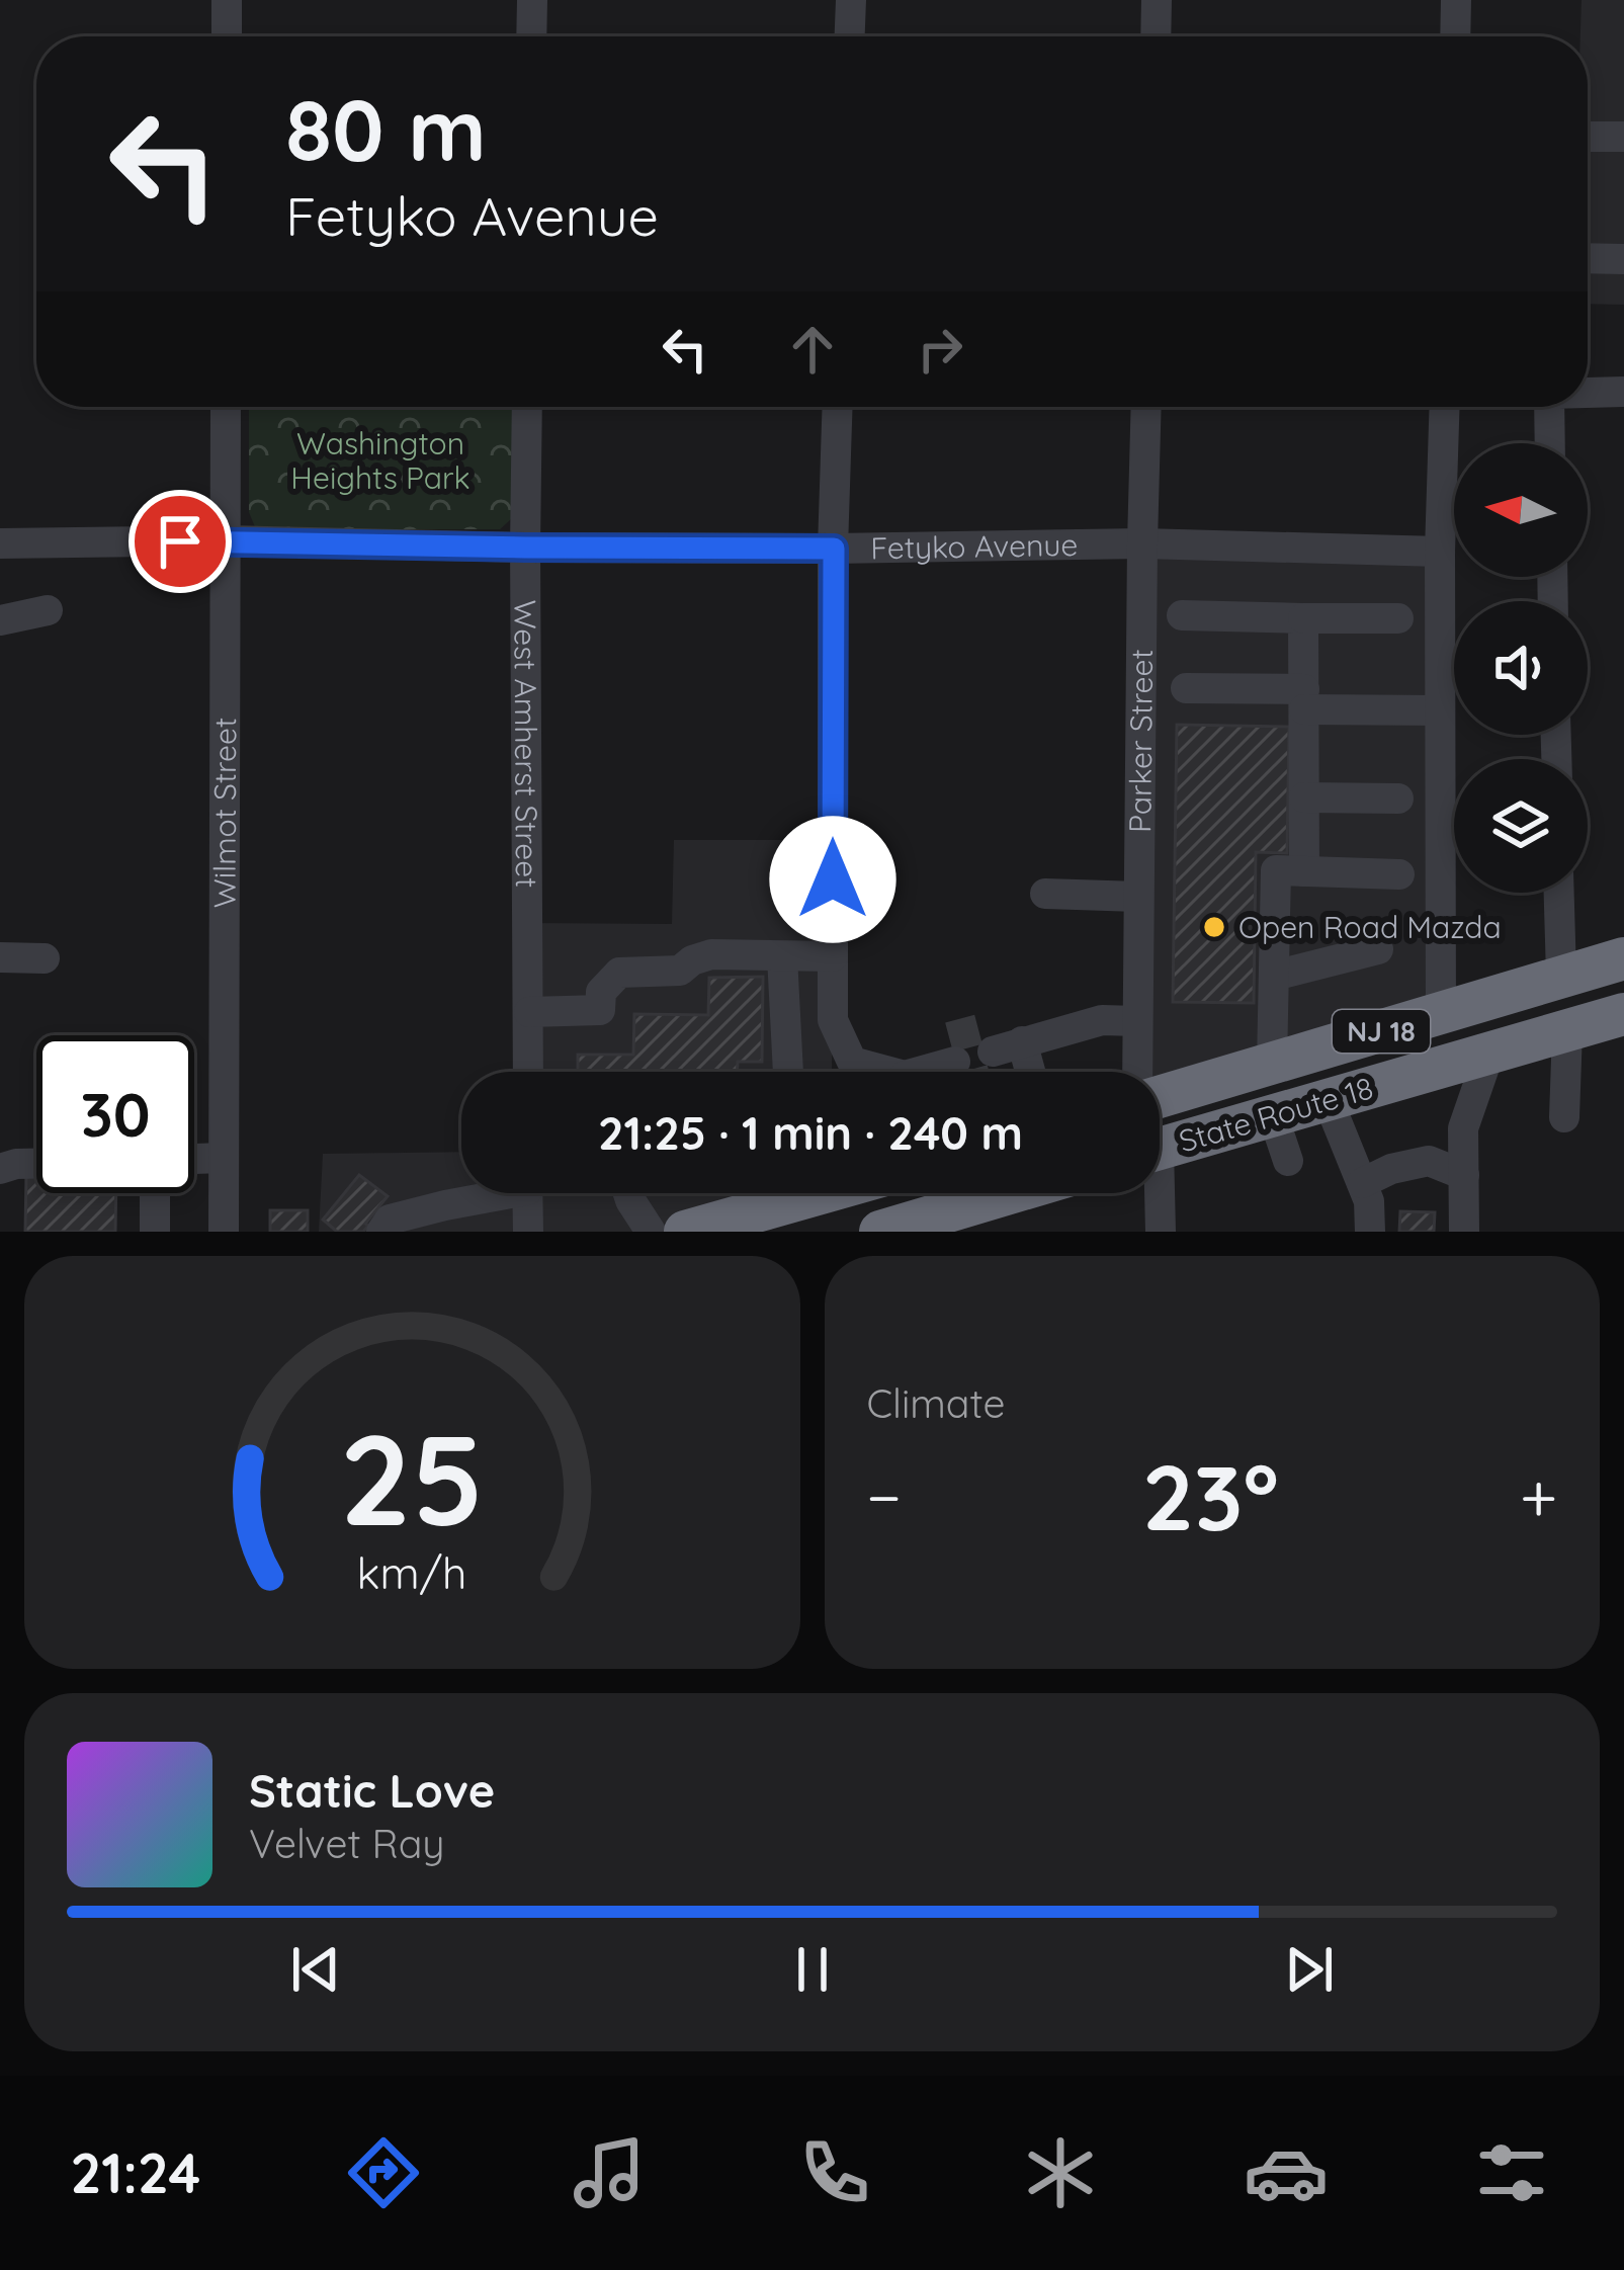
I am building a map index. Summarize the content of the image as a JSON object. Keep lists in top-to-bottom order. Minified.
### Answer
{"streets":{"highway":["NJ 18","State Route 18"],"street":["Fetyko Avenue","West Amherst Street","Parker Street","Wilmot Street"]},"crossings":[["Fetyko Avenue","West Amherst Street"],["Fetyko Avenue","Parker Street"],["Fetyko Avenue","Wilmot Street"]],"parks":["Washington Heights Park"],"places":["Open Road Mazda"],"north":"left","page":{"turn":["80 m","Fetyko Avenue"],"limit":"30","trip":"21:25 · 1 min · 240 m","tile":"Climate","heat":["−","23°","+"],"song":["Static Love","Velvet Ray"],"tabs":"21:24","gauge":["25","km/h"]}}
